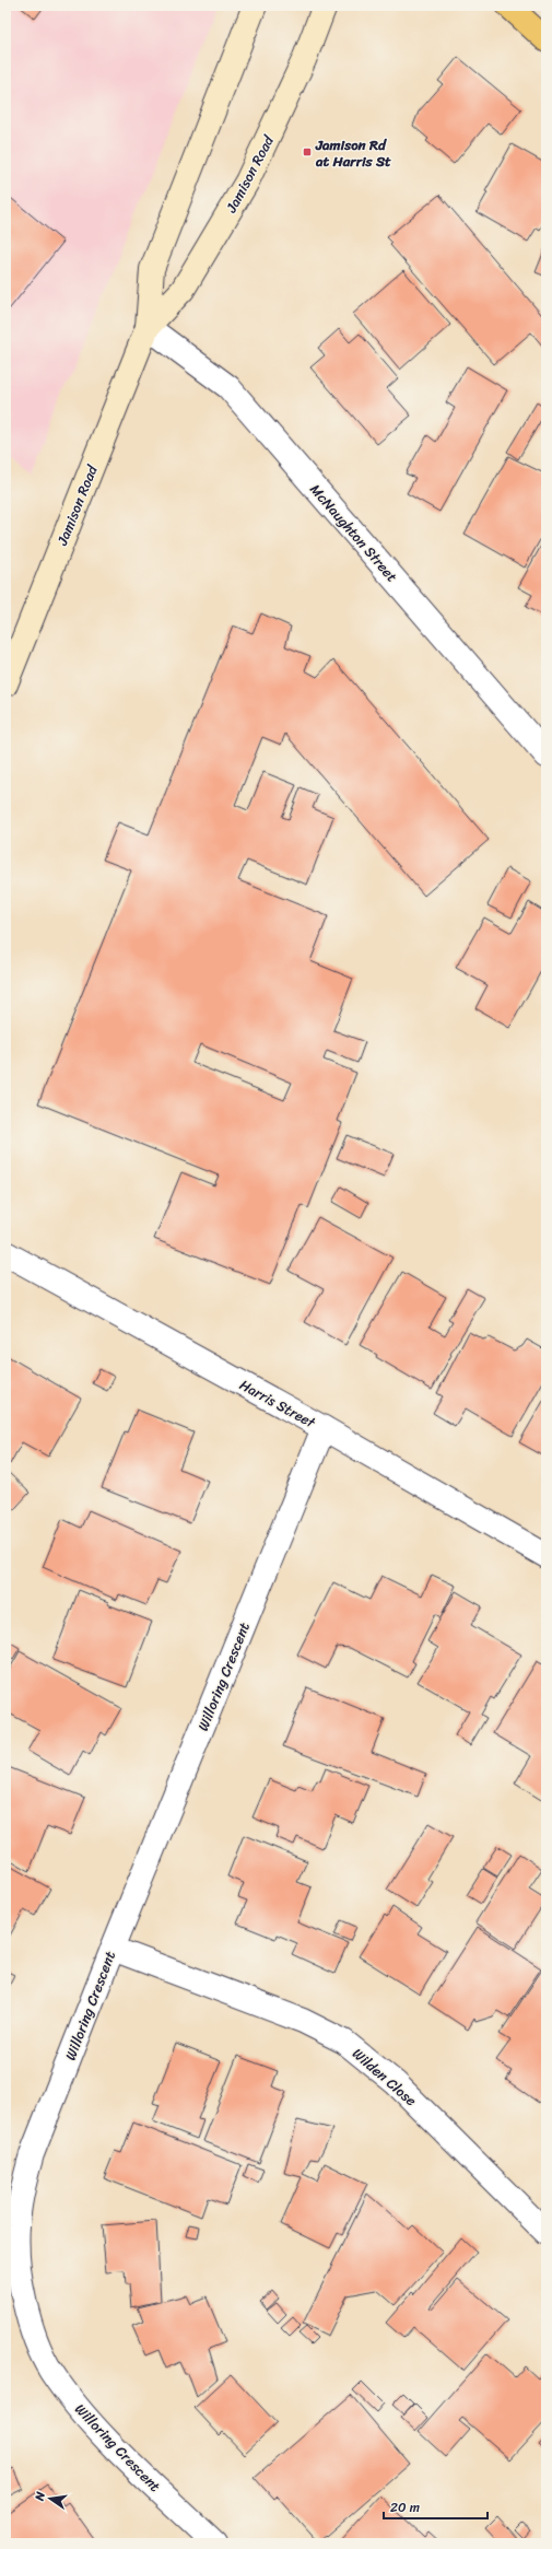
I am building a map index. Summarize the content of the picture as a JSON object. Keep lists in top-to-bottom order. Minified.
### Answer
{"streets":{"street":["Jamison Road","McNaughton Street","Harris Street","Willoring Crescent","Wilden Close"]},"crossings":[["Jamison Road","McNaughton Street"],["Harris Street","Willoring Crescent"],["Willoring Crescent","Wilden Close"]],"places":{"transit":["Jamison Rd at Harris St"]},"scale_bar":"20 m","north":"left"}
